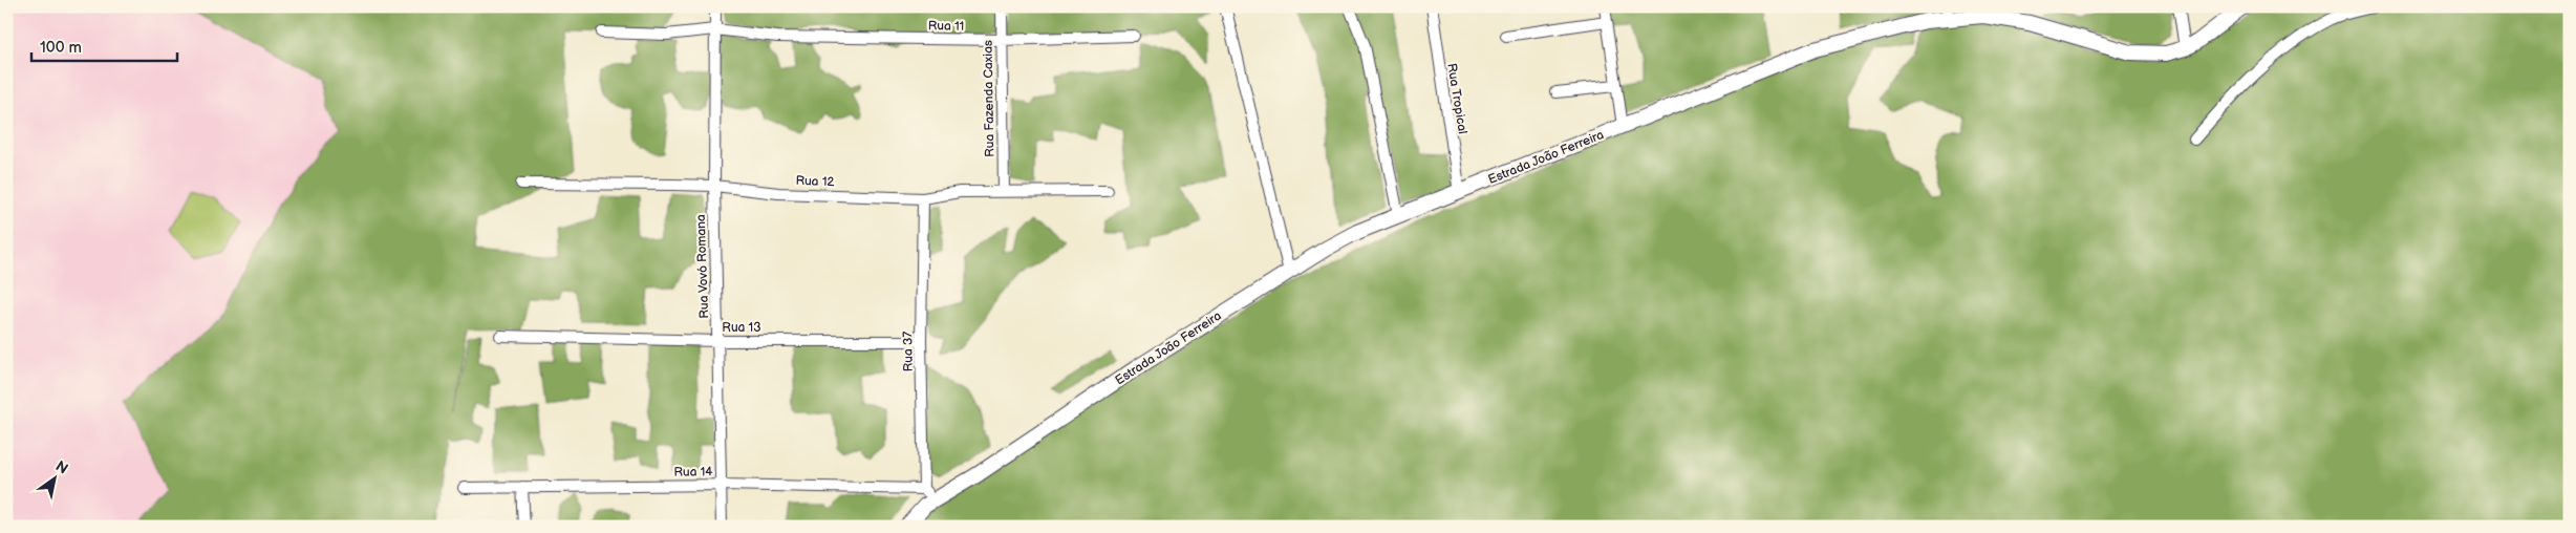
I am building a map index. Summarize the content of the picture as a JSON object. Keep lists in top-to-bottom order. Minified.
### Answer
{"streets":{"street":["Rua 11","Rua Fazenda Caxias","Rua Tropical","Estrada João Ferreira","Rua 12","Rua Vovó Romana","Rua 13","Rua 37","Rua 14"]},"crossings":[["Rua 11","Rua Fazenda Caxias"],["Rua 11","Rua Vovó Romana"],["Rua Fazenda Caxias","Rua 12"],["Rua Tropical","Estrada João Ferreira"],["Rua 12","Rua Vovó Romana"],["Rua 12","Rua 37"],["Rua Vovó Romana","Rua 13"],["Rua Vovó Romana","Rua 14"],["Rua 13","Rua 37"],["Rua 37","Rua 14"]],"scale_bar":"100 m","north":"top right"}
